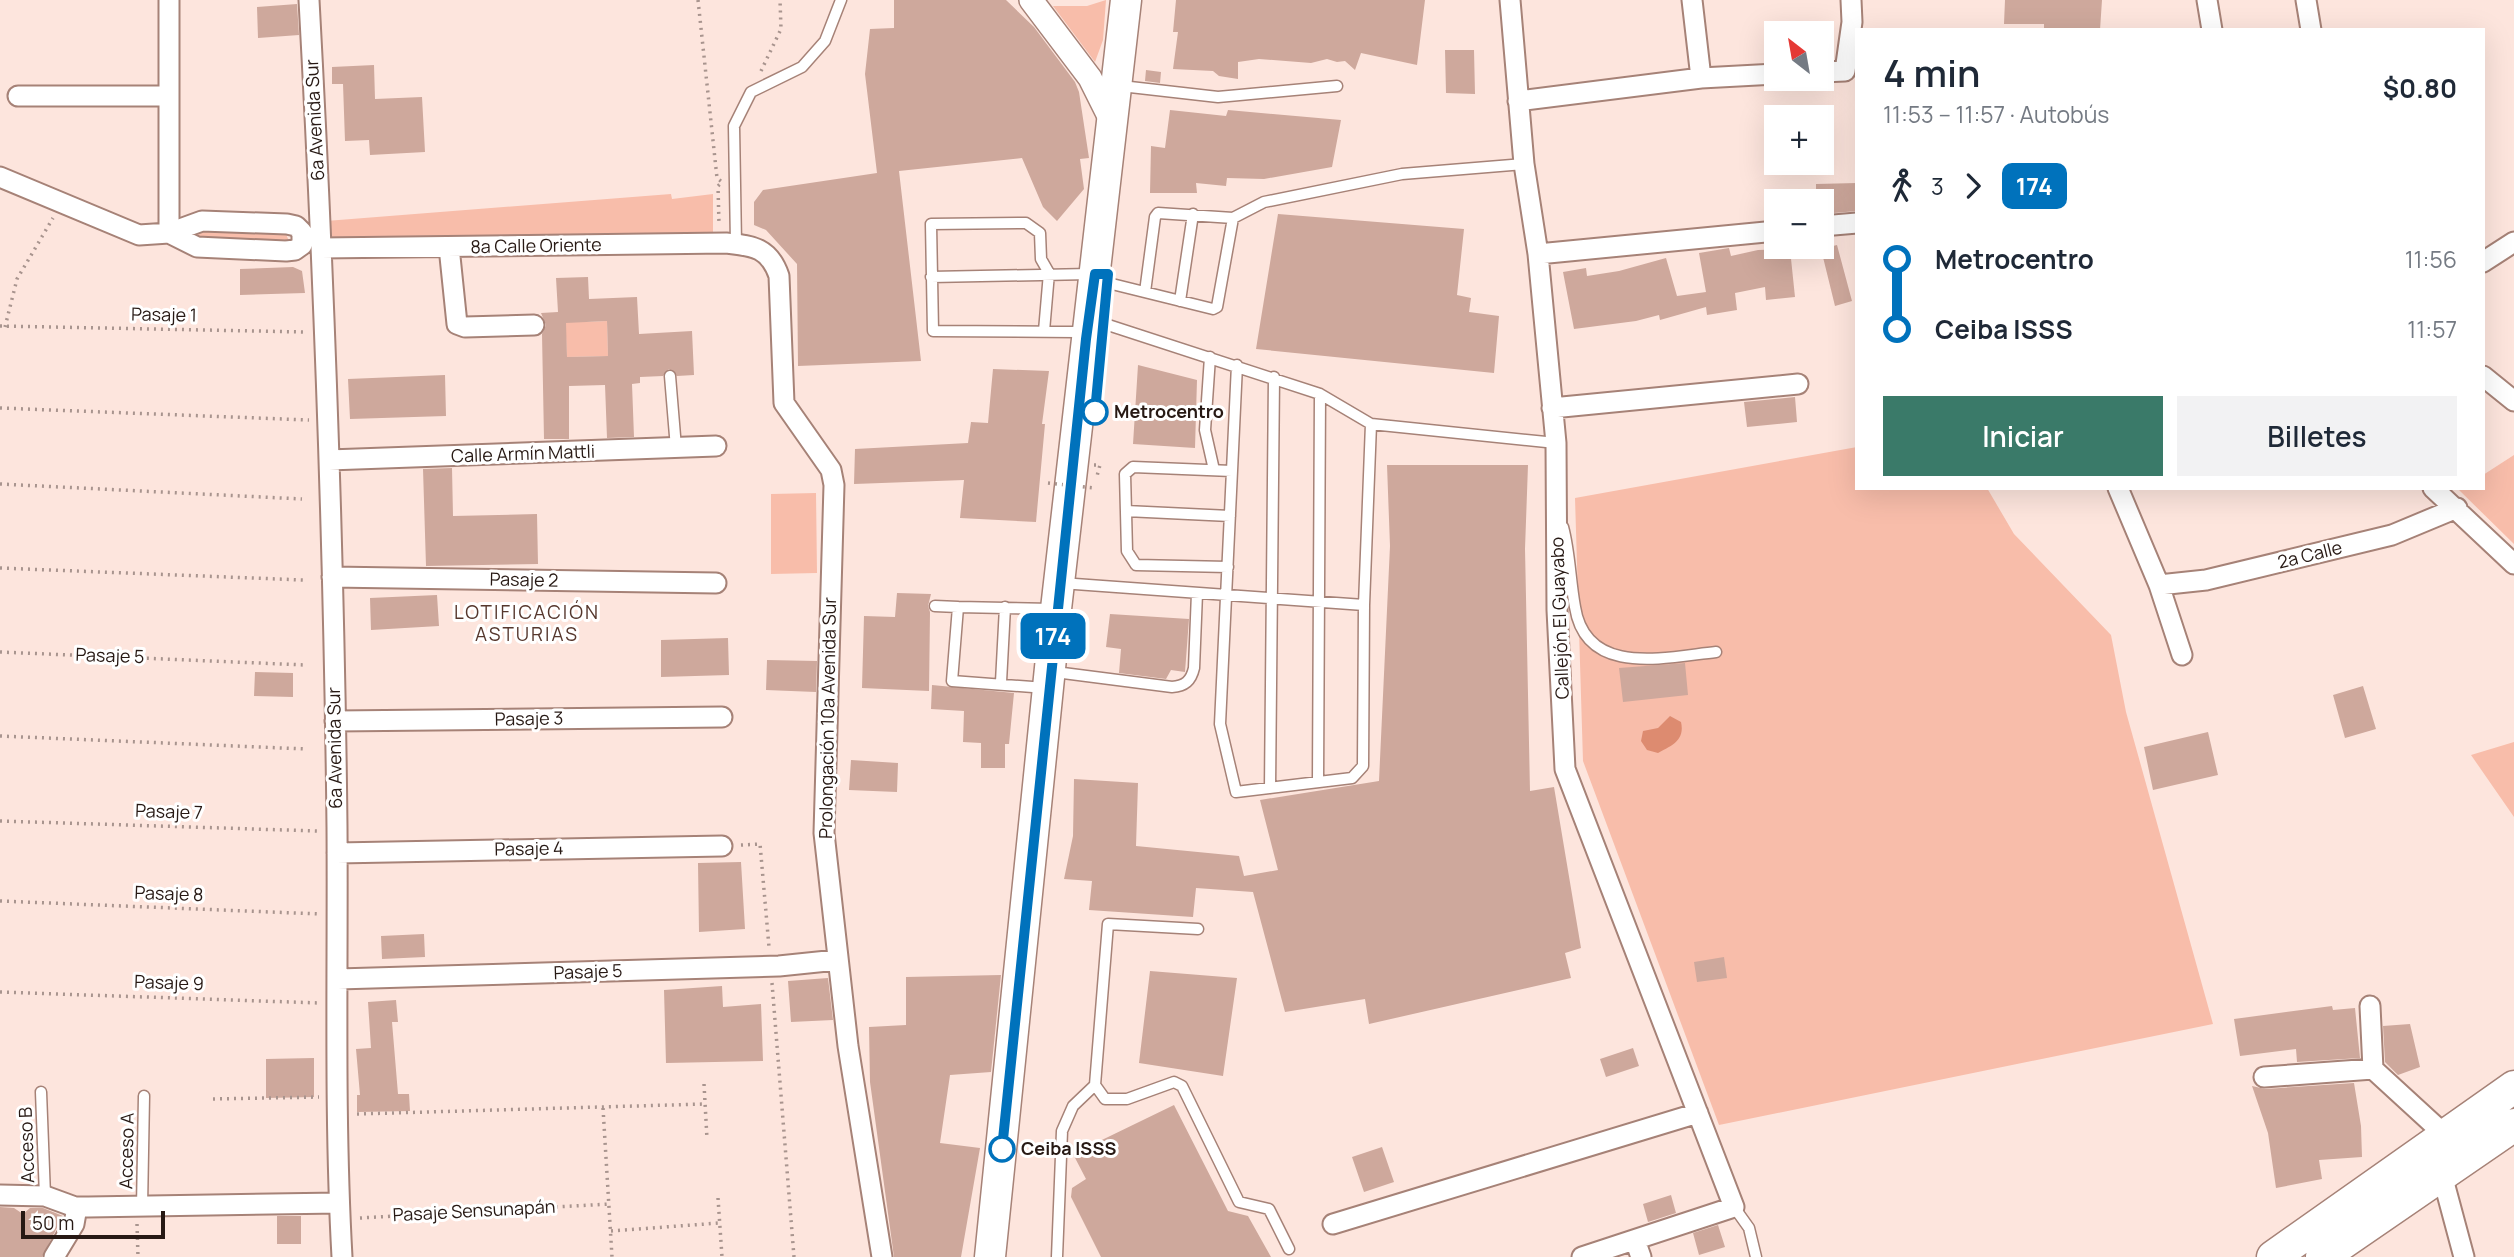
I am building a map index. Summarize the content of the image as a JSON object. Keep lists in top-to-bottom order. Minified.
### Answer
{"streets":{"street":["6a Avenida Sur","8a Calle Oriente","Calle Armín Mattli","2a Calle","Pasaje 2","Callejón El Guayabo","Pasaje 5","Prolongación 10a Avenida Sur","Pasaje 3","Pasaje 4"],"lane":["Acceso B","Acceso A"],"path":["Pasaje 1","Pasaje 7","Pasaje 8","Pasaje 9","Pasaje Sensunapán"]},"crossings":[["6a Avenida Sur","8a Calle Oriente"],["6a Avenida Sur","Pasaje 1"],["6a Avenida Sur","Calle Armín Mattli"],["6a Avenida Sur","Pasaje 2"],["6a Avenida Sur","Pasaje 5"],["6a Avenida Sur","Pasaje 3"],["6a Avenida Sur","Pasaje 7"],["6a Avenida Sur","Pasaje 4"],["6a Avenida Sur","Pasaje 8"],["6a Avenida Sur","Pasaje 9"],["6a Avenida Sur","Pasaje Sensunapán"],["8a Calle Oriente","Prolongación 10a Avenida Sur"],["Pasaje 5","Prolongación 10a Avenida Sur"]],"districts":["LOTIFICACIÓN ASTURIAS"],"places":["Metrocentro","Ceiba ISSS"],"lines":["bus line 174"],"scale_bar":"50 m","north":"top left","page":{"on_map":"174","map_buttons":["+","−"],"heading":["4 min","11:53 – 11:57 · Autobús","$0.80"],"legs":["3","174"],"list":[{"name":"Metrocentro","value":"11:56"},{"name":"Ceiba ISSS","value":"11:57"}],"buttons":["Iniciar","Billetes"],"scale":"50 m"}}
